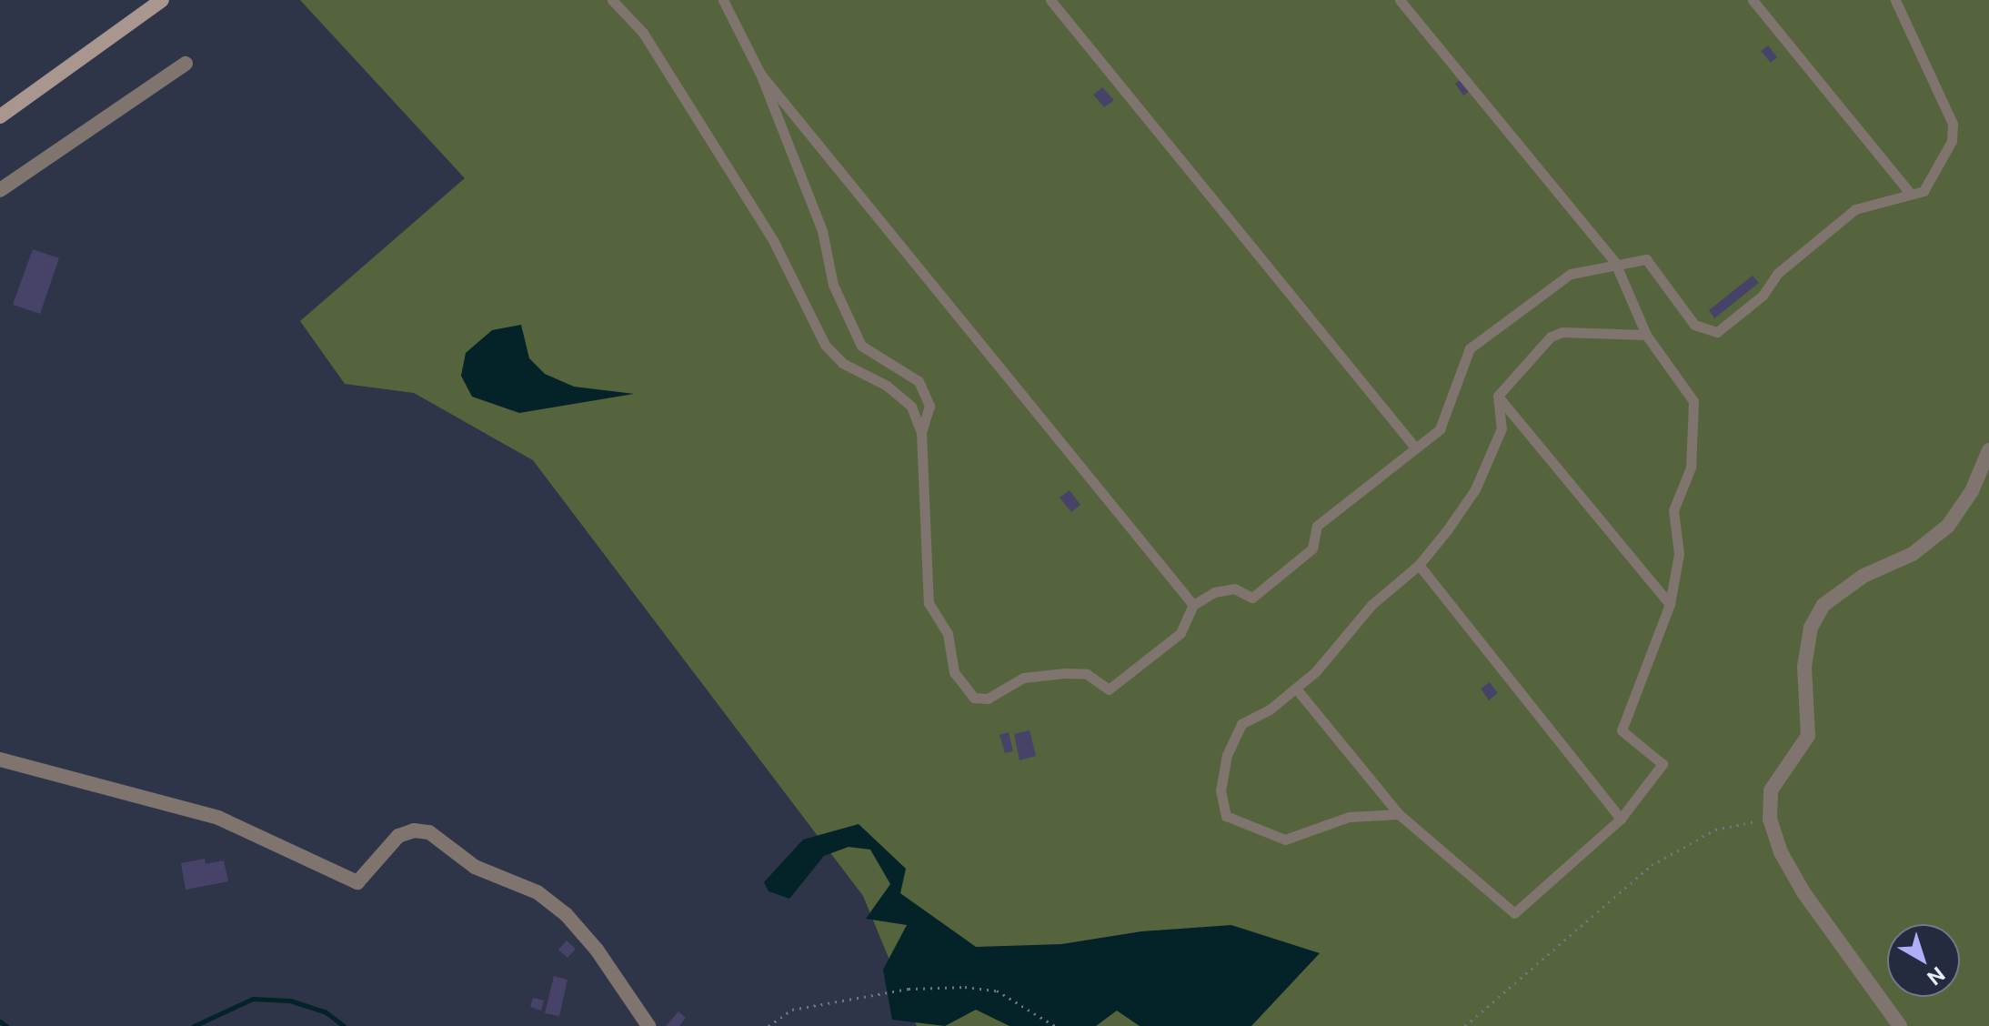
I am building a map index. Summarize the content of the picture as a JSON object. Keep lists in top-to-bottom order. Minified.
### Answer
{"north":"bottom right"}
